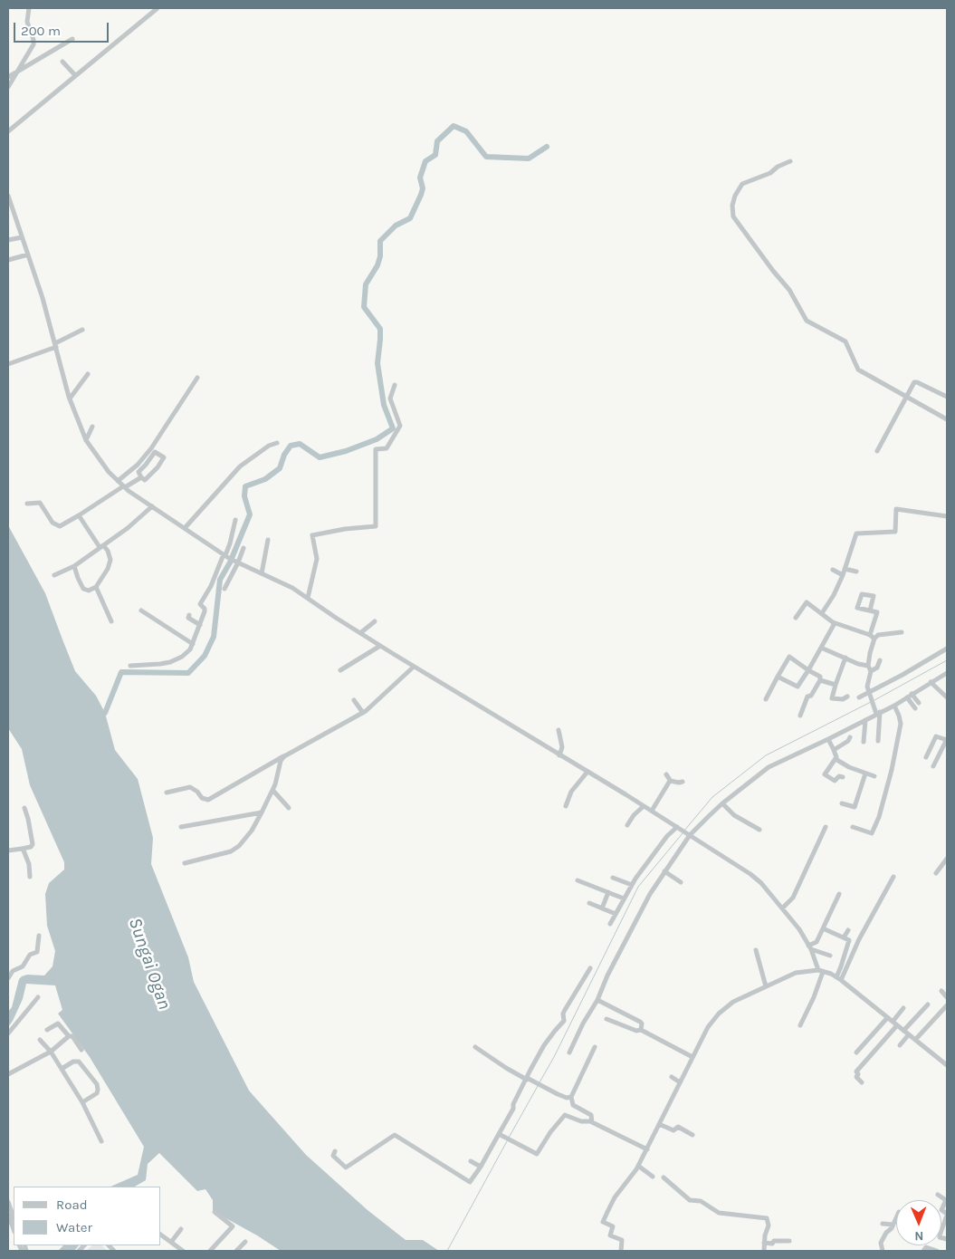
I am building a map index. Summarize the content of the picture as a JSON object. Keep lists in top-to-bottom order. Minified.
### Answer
{"water":["Sungai Ogan"],"legend":["Road","Water"],"scale_bar":"200 m","north":"bottom"}
